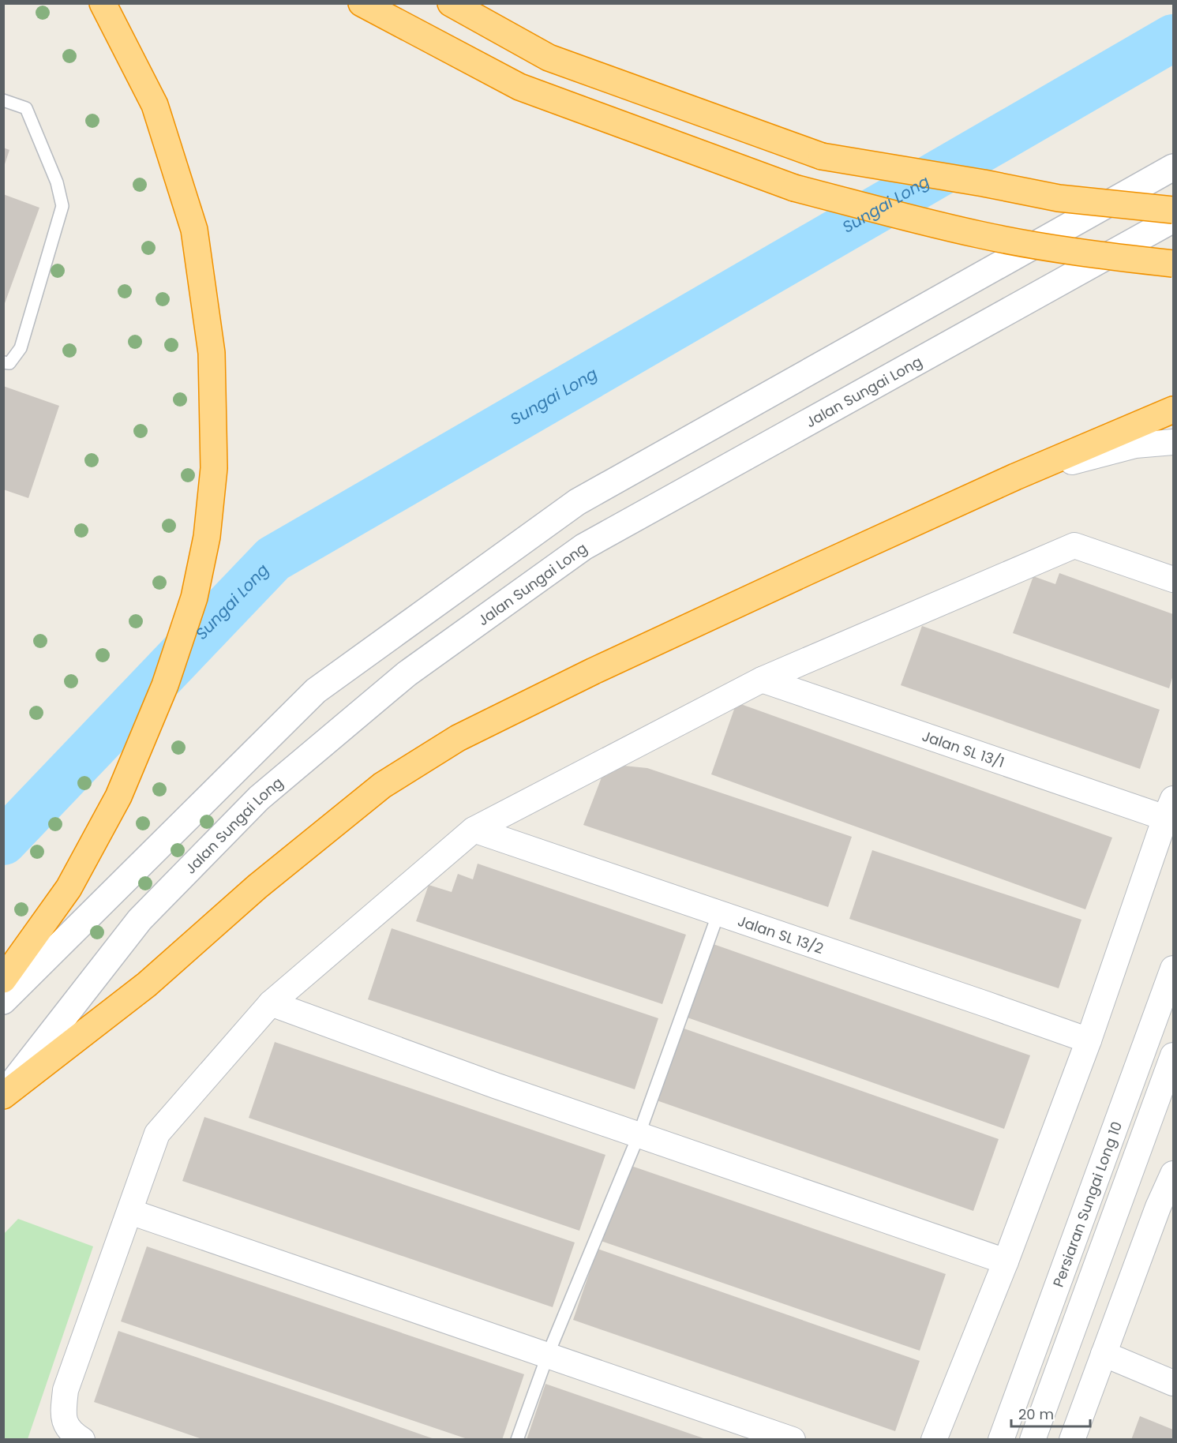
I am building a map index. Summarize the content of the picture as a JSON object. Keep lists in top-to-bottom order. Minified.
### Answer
{"streets":{"street":["Jalan Sungai Long","Jalan SL 13/1","Jalan SL 13/2","Persiaran Sungai Long 10"]},"water":["Sungai Long"],"scale_bar":"20 m"}
